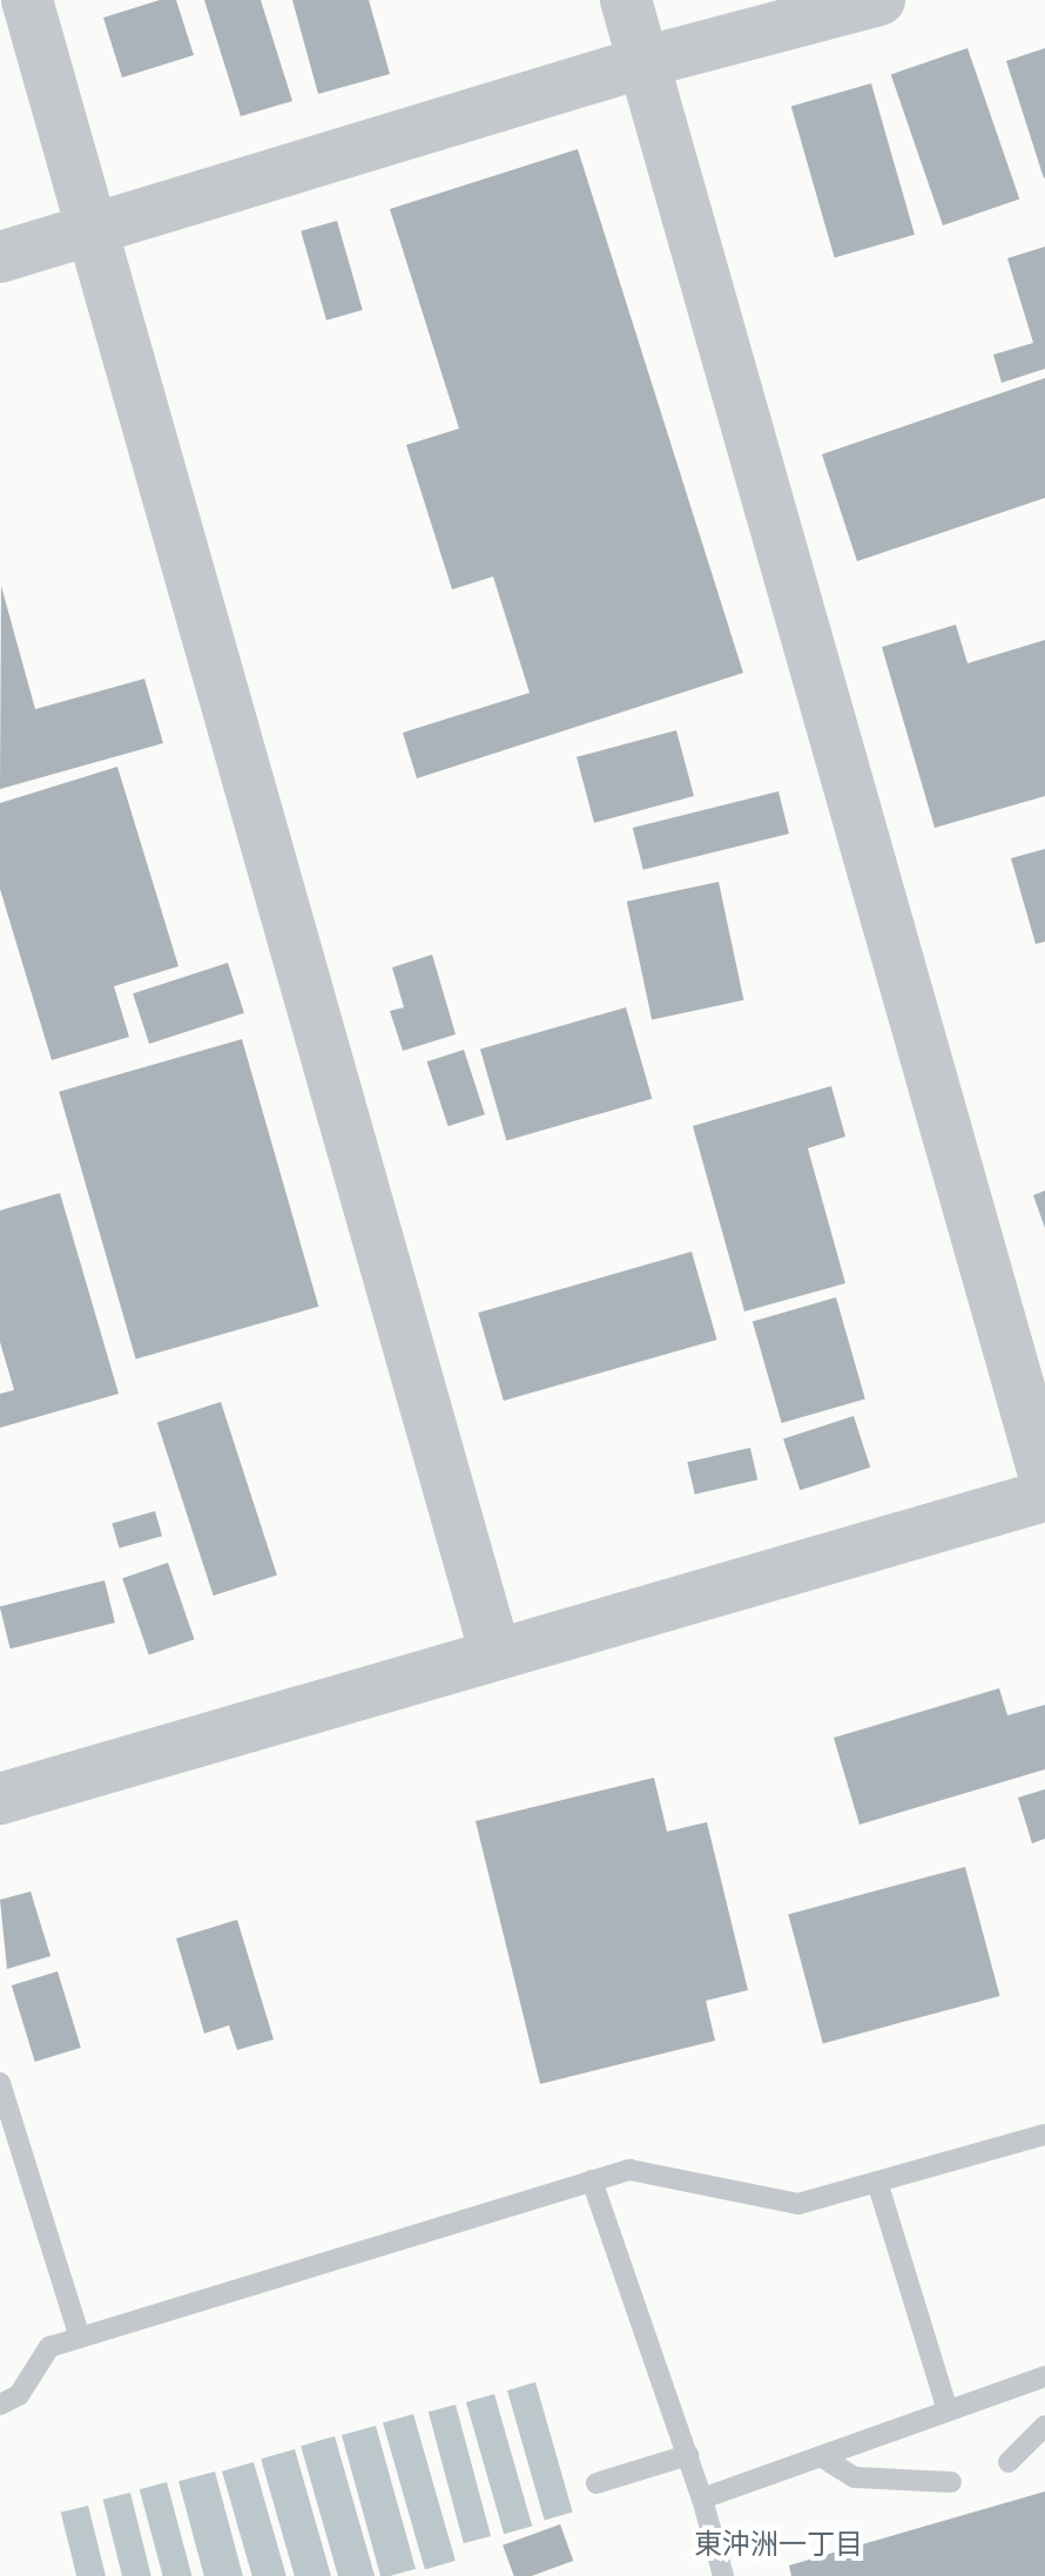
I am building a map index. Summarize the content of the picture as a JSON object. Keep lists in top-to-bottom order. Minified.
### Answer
{"districts":["東沖洲一丁目"]}
